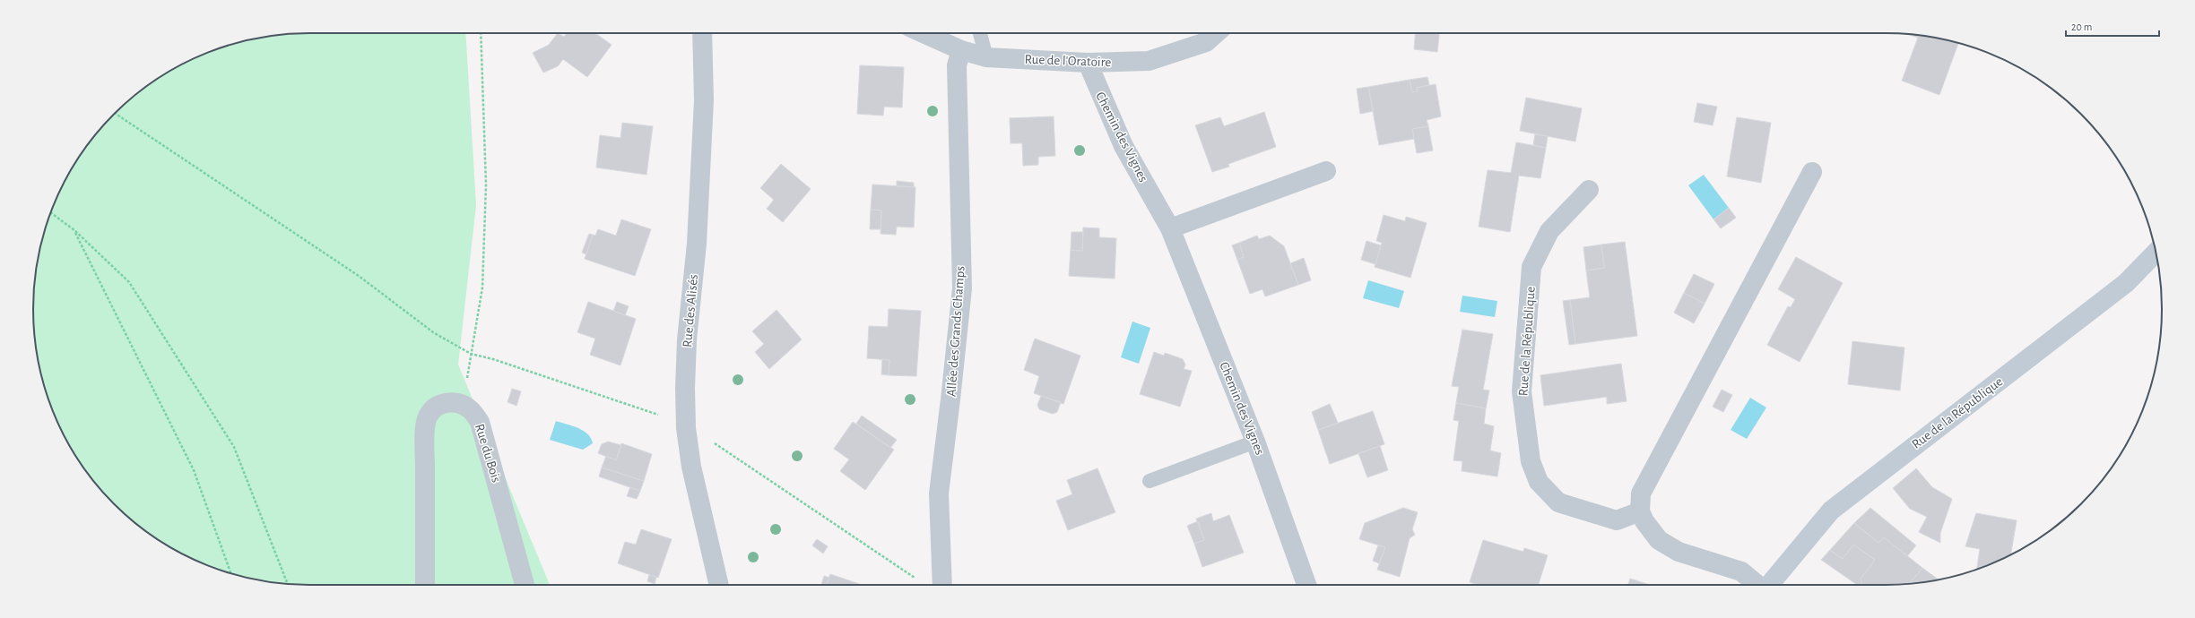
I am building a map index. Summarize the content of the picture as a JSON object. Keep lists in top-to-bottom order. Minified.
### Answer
{"streets":{"street":["Rue de l'Oratoire","Chemin des Vignes","Rue des Alisés","Allée des Grands Champs","Rue de la République","Rue du Bois"]},"crossings":[["Rue de l'Oratoire","Chemin des Vignes"],["Rue de l'Oratoire","Allée des Grands Champs"]],"scale_bar":"20 m"}
